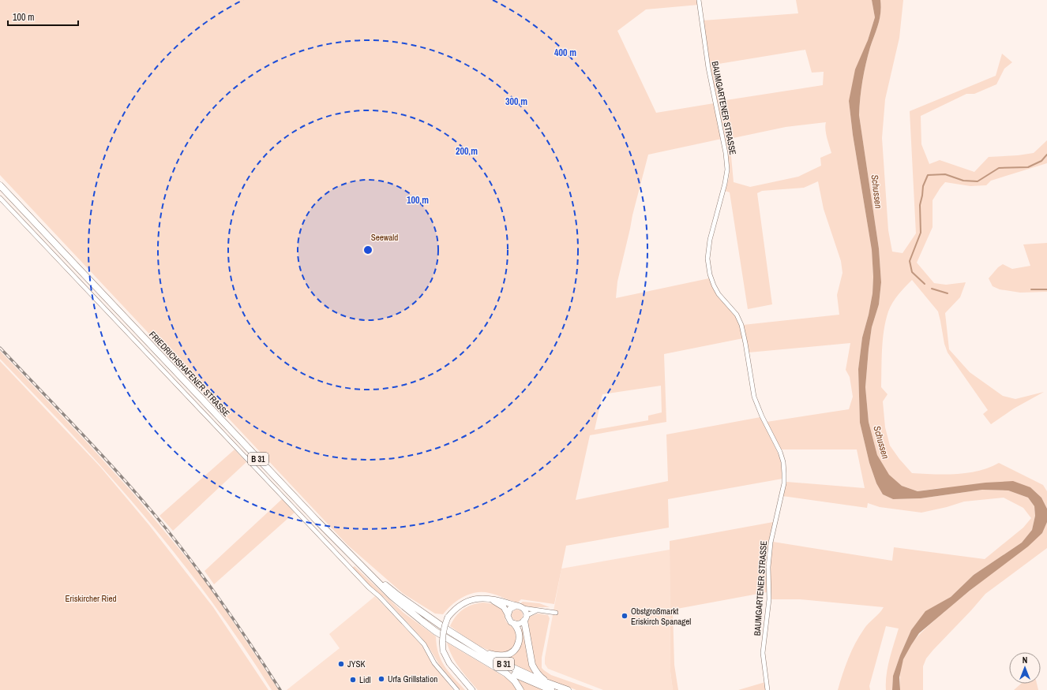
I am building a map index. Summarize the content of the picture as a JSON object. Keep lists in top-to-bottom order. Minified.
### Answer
{"streets":{"main road":["FRIEDRICHSHAFENER STRASSE","B 31"],"street":["BAUMGARTENER STRASSE"]},"crossings":[["FRIEDRICHSHAFENER STRASSE","B 31"]],"water":["Schussen"],"parks":["Seewald","Eriskircher Ried"],"places":["Obstgroßmarkt Eriskirch Spanagel","JYSK","Urfa Grillstation","Lidl"],"scale_bar":"100 m","north":"top","rings":["400 m","300 m","200 m","100 m"]}
